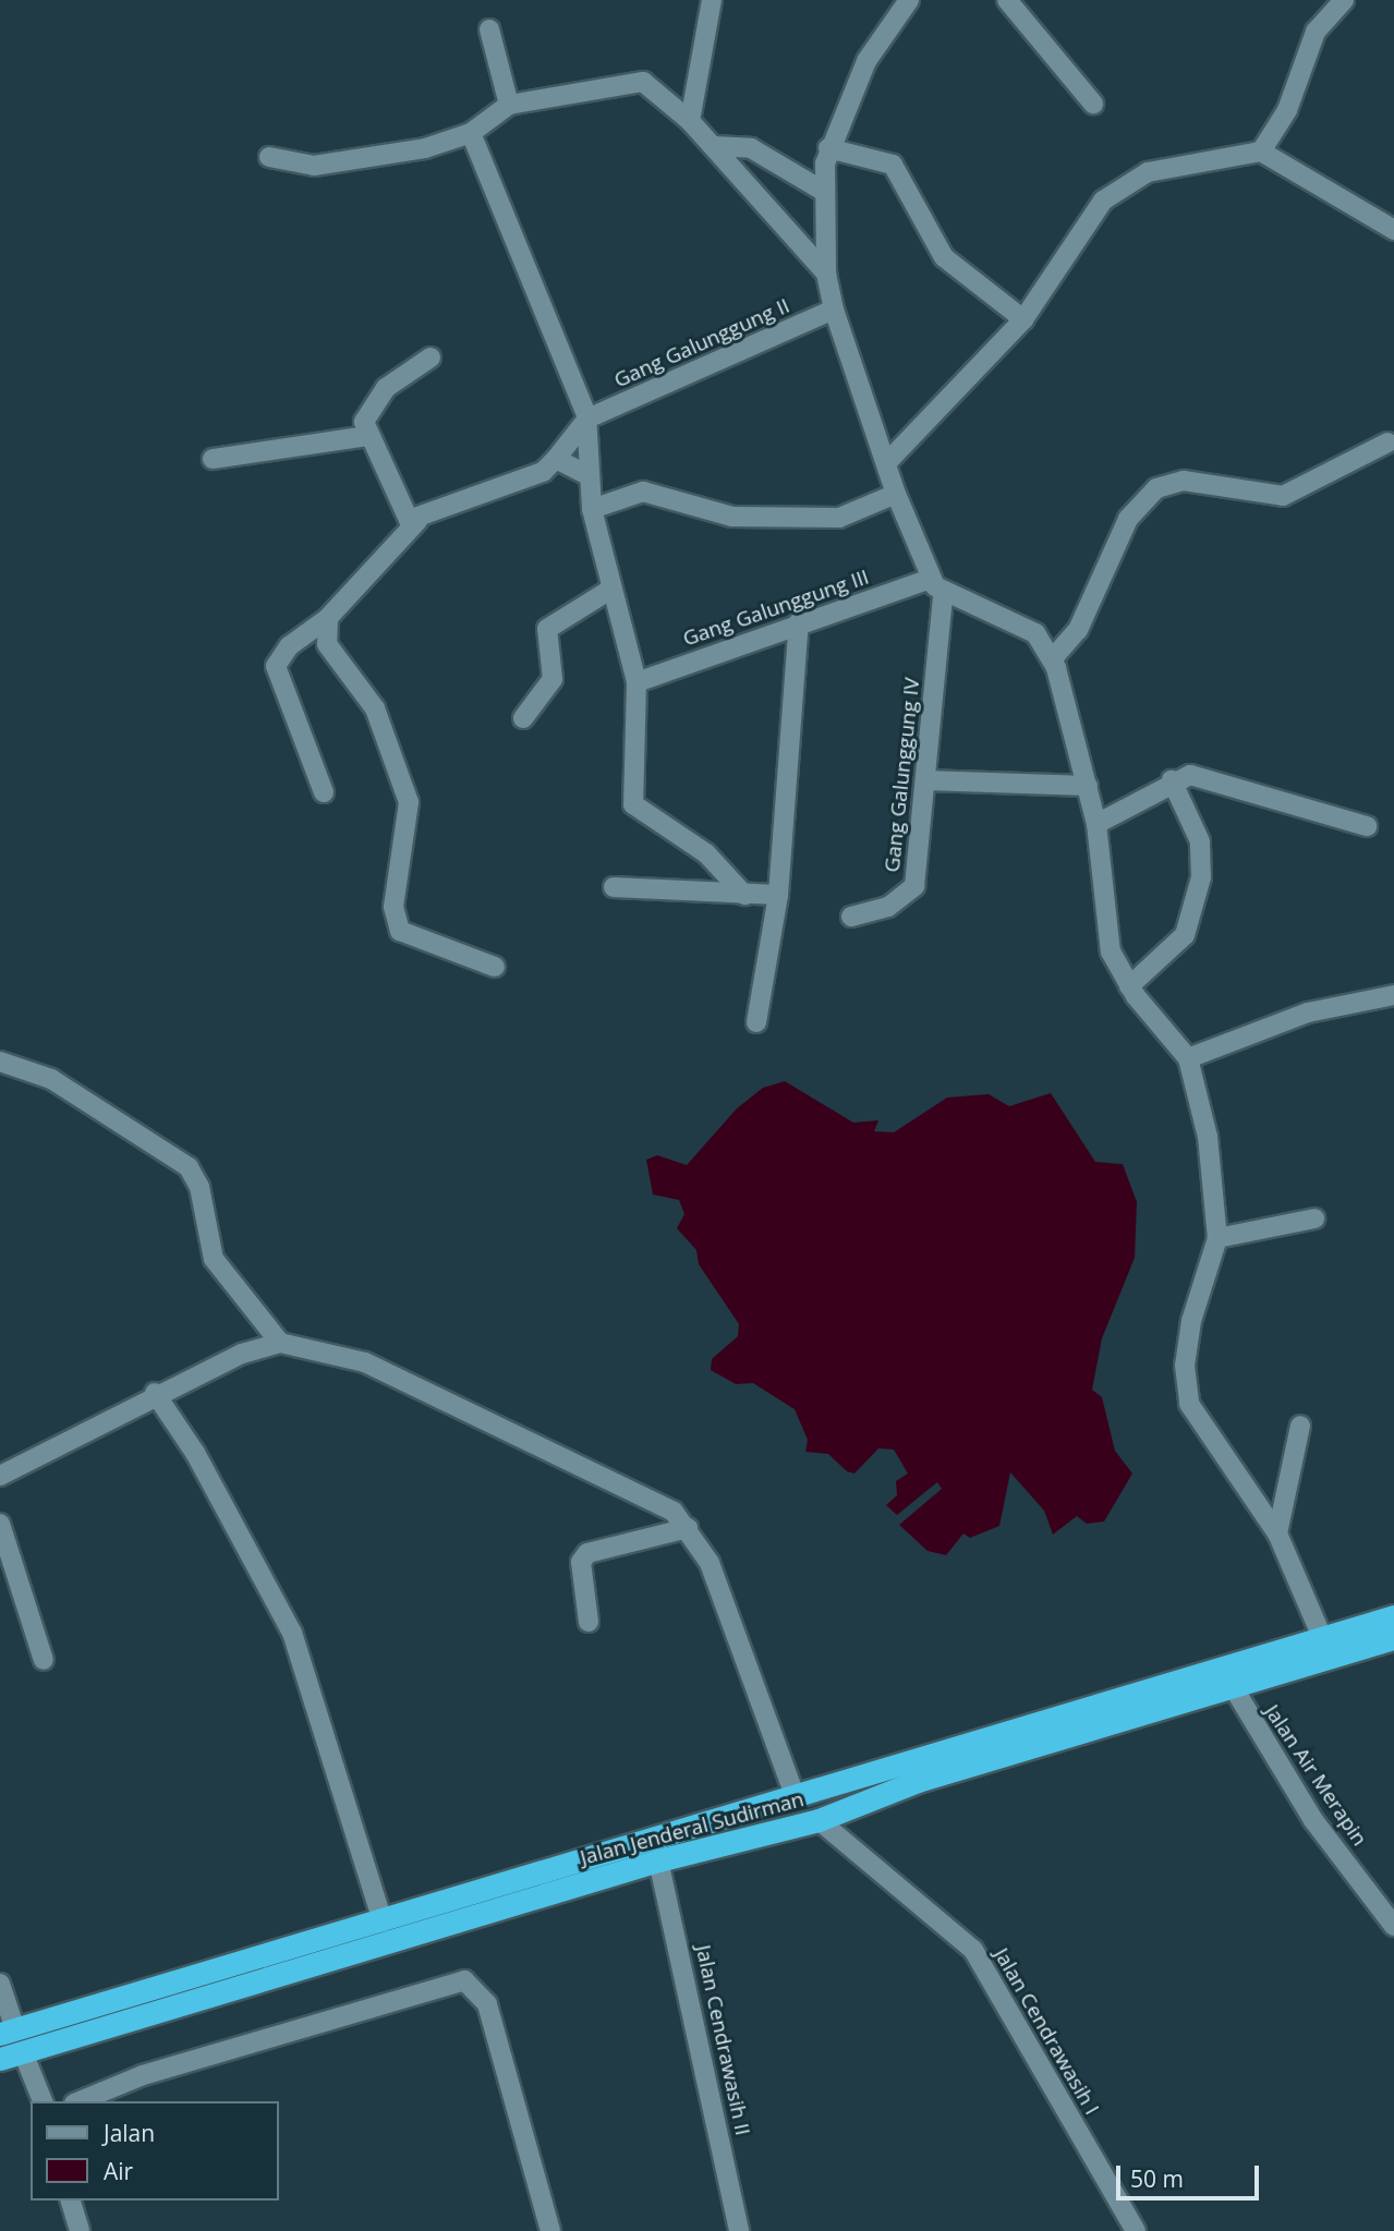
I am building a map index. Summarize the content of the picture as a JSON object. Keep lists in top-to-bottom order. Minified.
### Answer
{"streets":{"highway":["Jalan Jenderal Sudirman"],"street":["Gang Galunggung II","Gang Galunggung III","Gang Galunggung IV","Jalan Air Merapin","Jalan Cendrawasih I","Jalan Cendrawasih II"]},"crossings":[["Gang Galunggung III","Gang Galunggung IV"],["Jalan Air Merapin","Jalan Jenderal Sudirman"],["Jalan Jenderal Sudirman","Jalan Cendrawasih I"],["Jalan Jenderal Sudirman","Jalan Cendrawasih II"]],"legend":["Jalan","Air"],"scale_bar":"50 m"}
